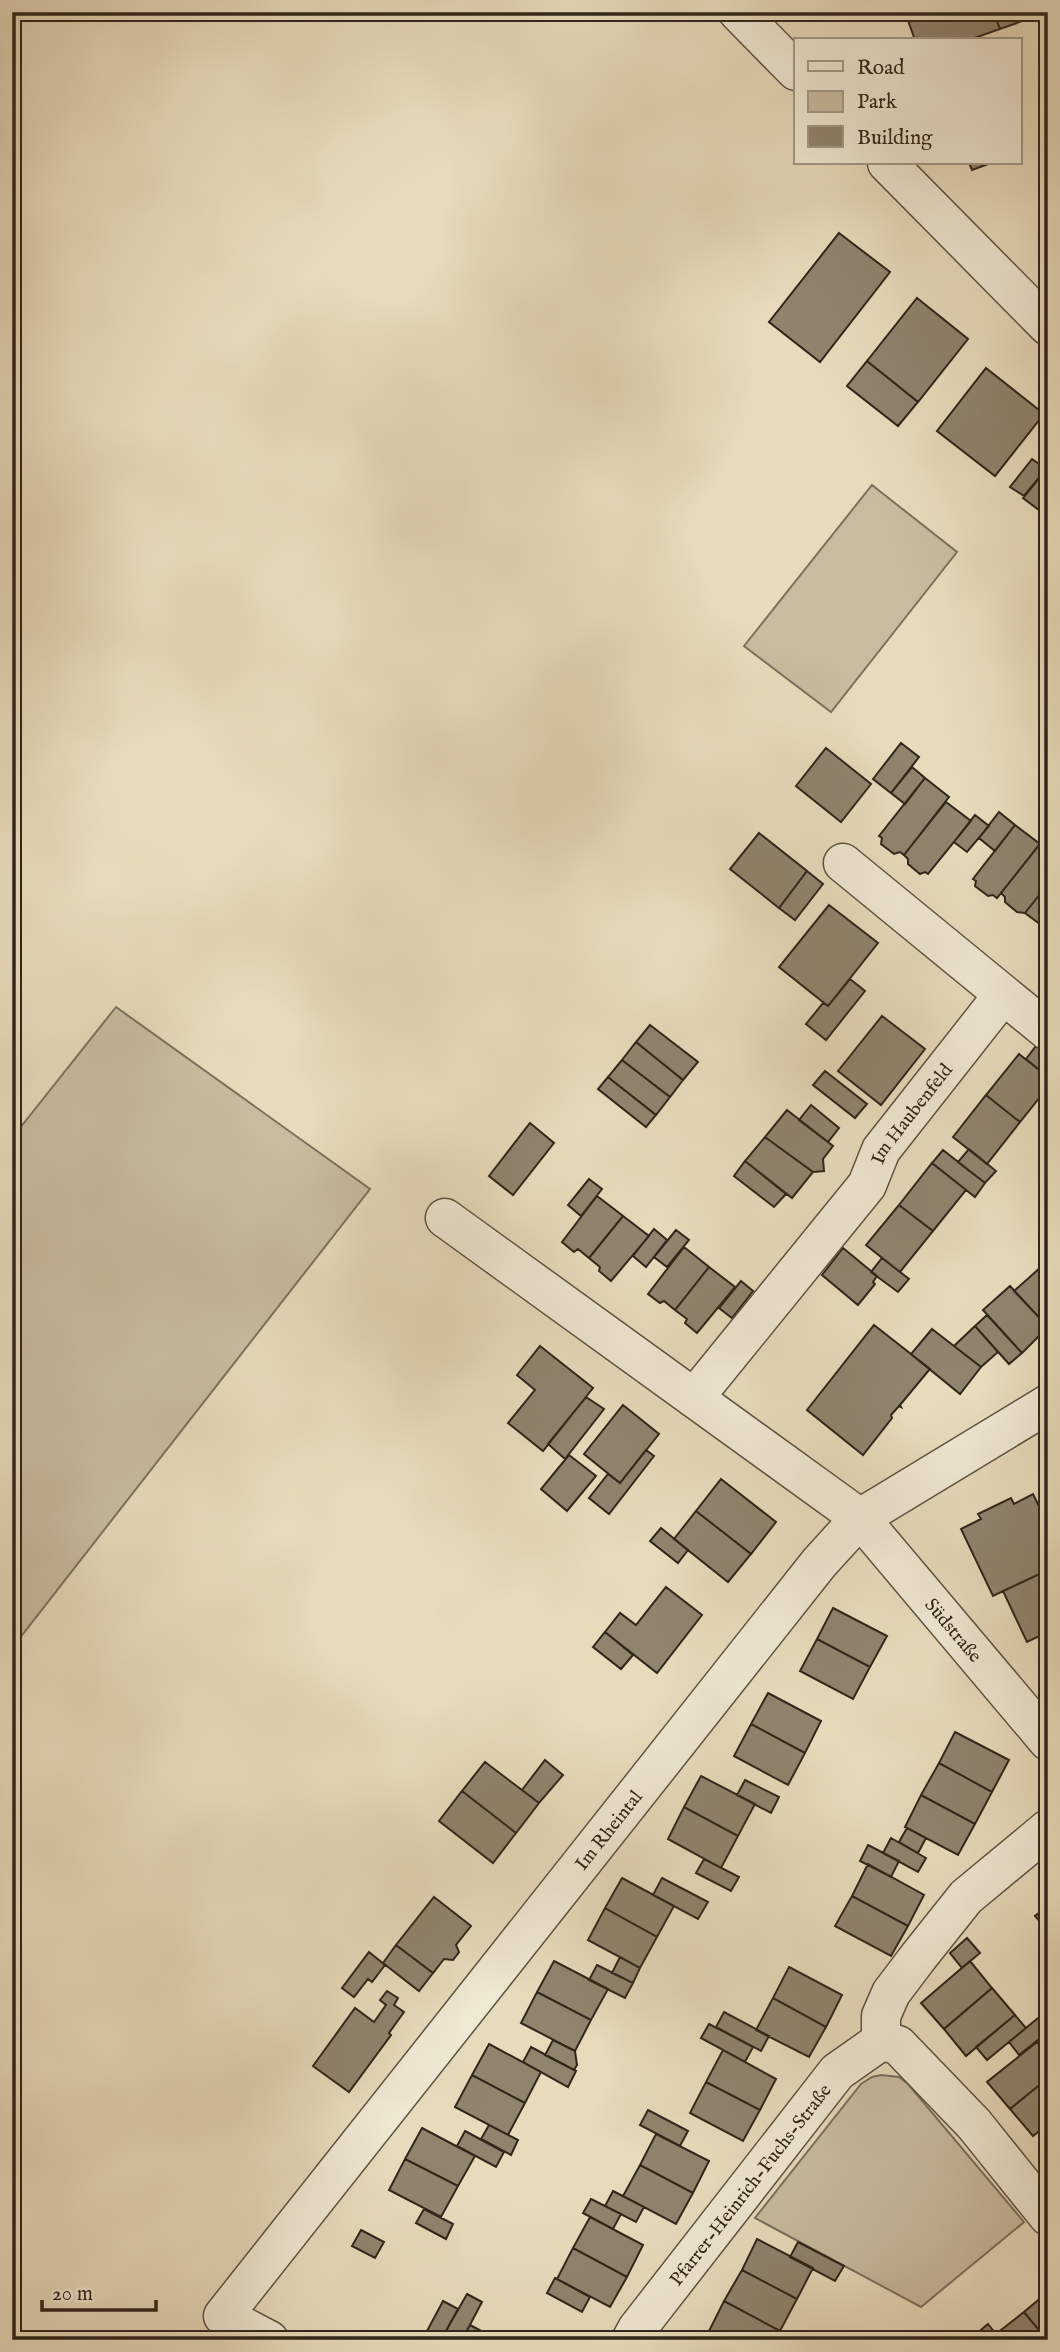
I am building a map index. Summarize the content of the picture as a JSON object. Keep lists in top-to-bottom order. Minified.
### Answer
{"streets":{"street":["Im Haubenfeld","Südstraße","Im Rheintal","Pfarrer-Heinrich-Fuchs-Straße"]},"crossings":[["Südstraße","Im Rheintal"]],"legend":["Road","Park","Building"],"scale_bar":"20 m"}
